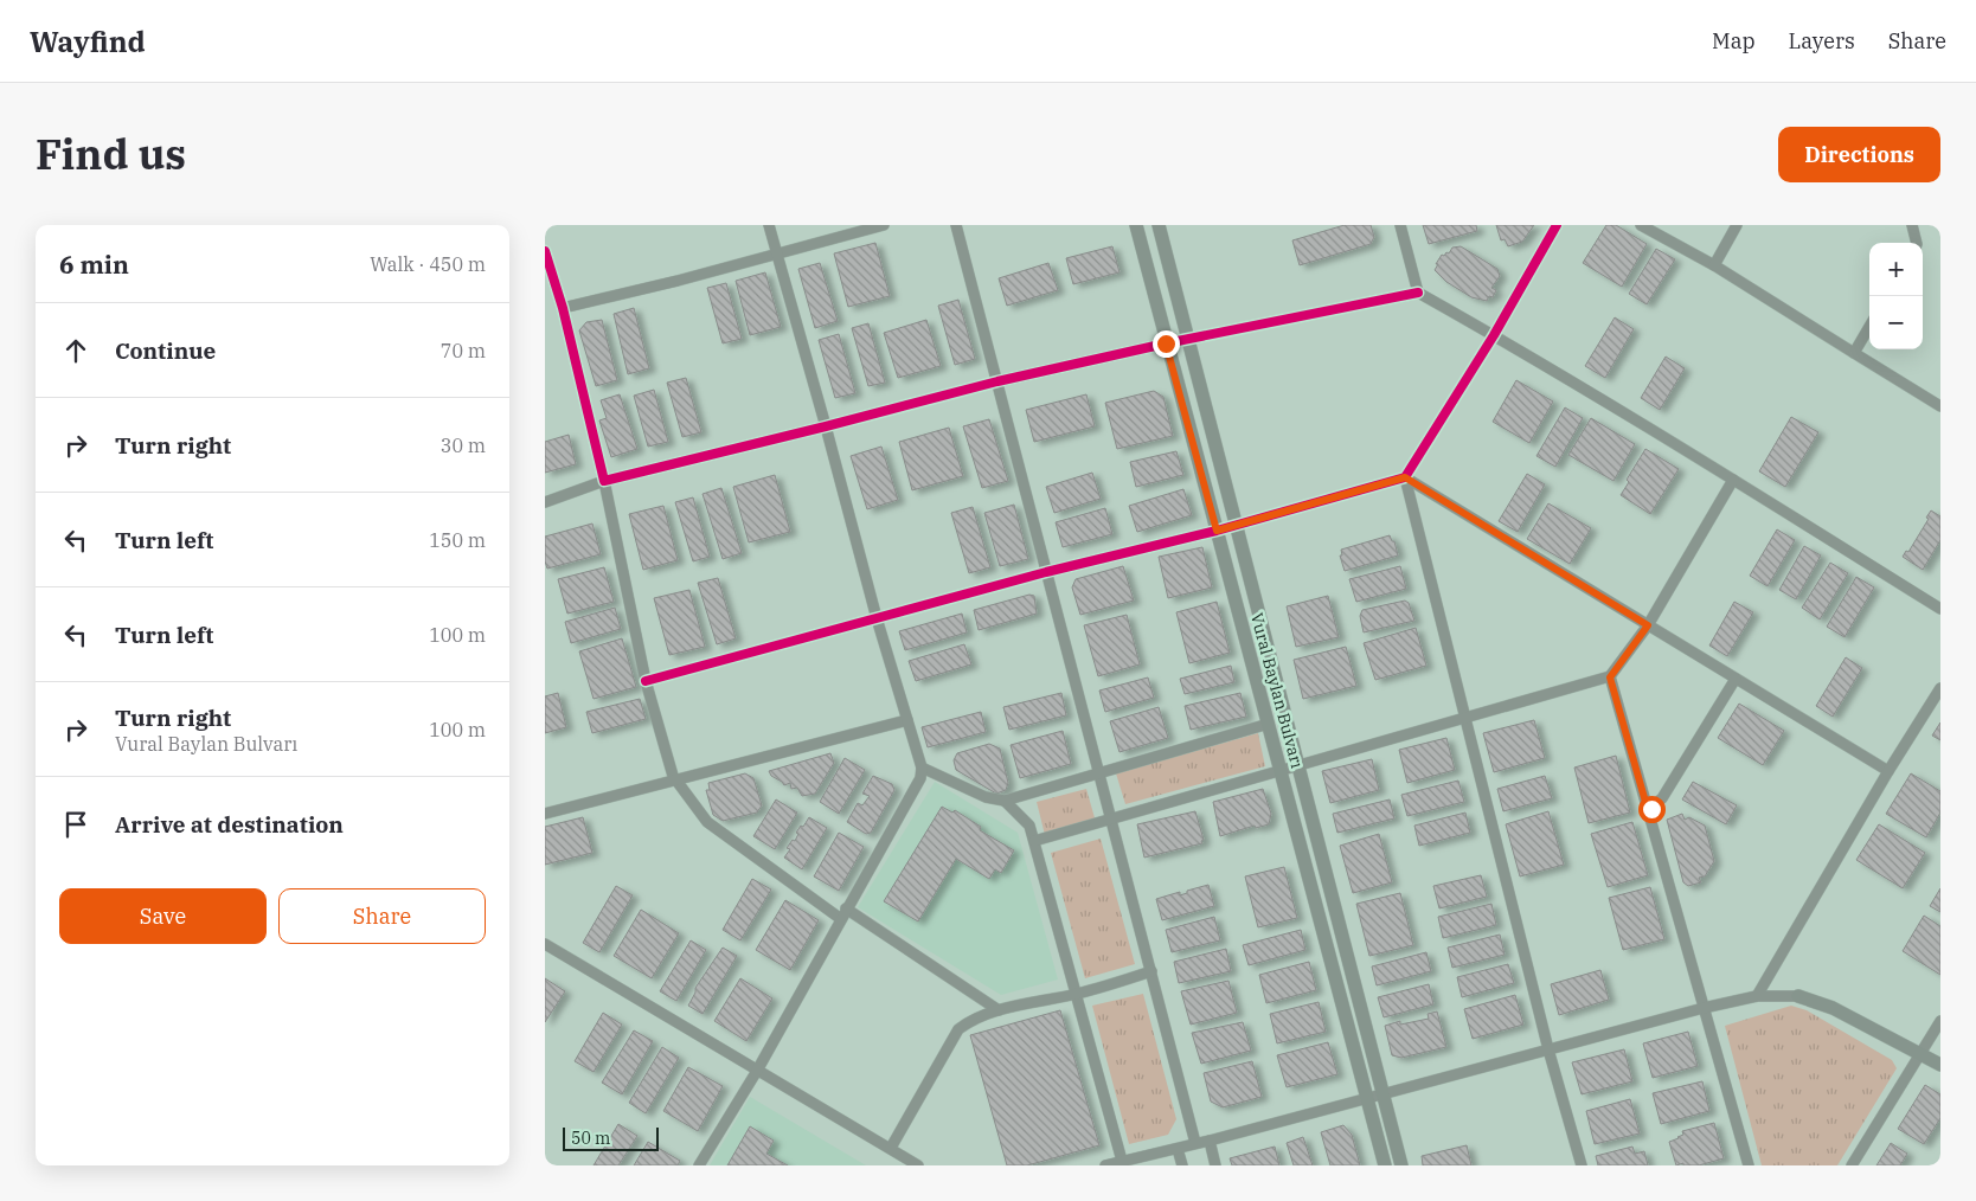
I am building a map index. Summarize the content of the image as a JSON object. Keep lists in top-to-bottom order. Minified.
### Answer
{"streets":{"main road":["Vural Baylan Bulvarı"]},"scale_bar":"50 m","page":{"header":"Wayfind","nav":["Map","Layers","Share"],"title":"Find us","buttons":["Directions",["Save","Share"]],"heading":["6 min","Walk · 450 m"],"map_buttons":["+","−"],"list":[["Continue","70 m"],["Turn right","30 m"],["Turn left","150 m"],["Turn left","100 m"],["Turn right","Vural Baylan Bulvarı","100 m"],"Arrive at destination"],"scale":"50 m"}}
